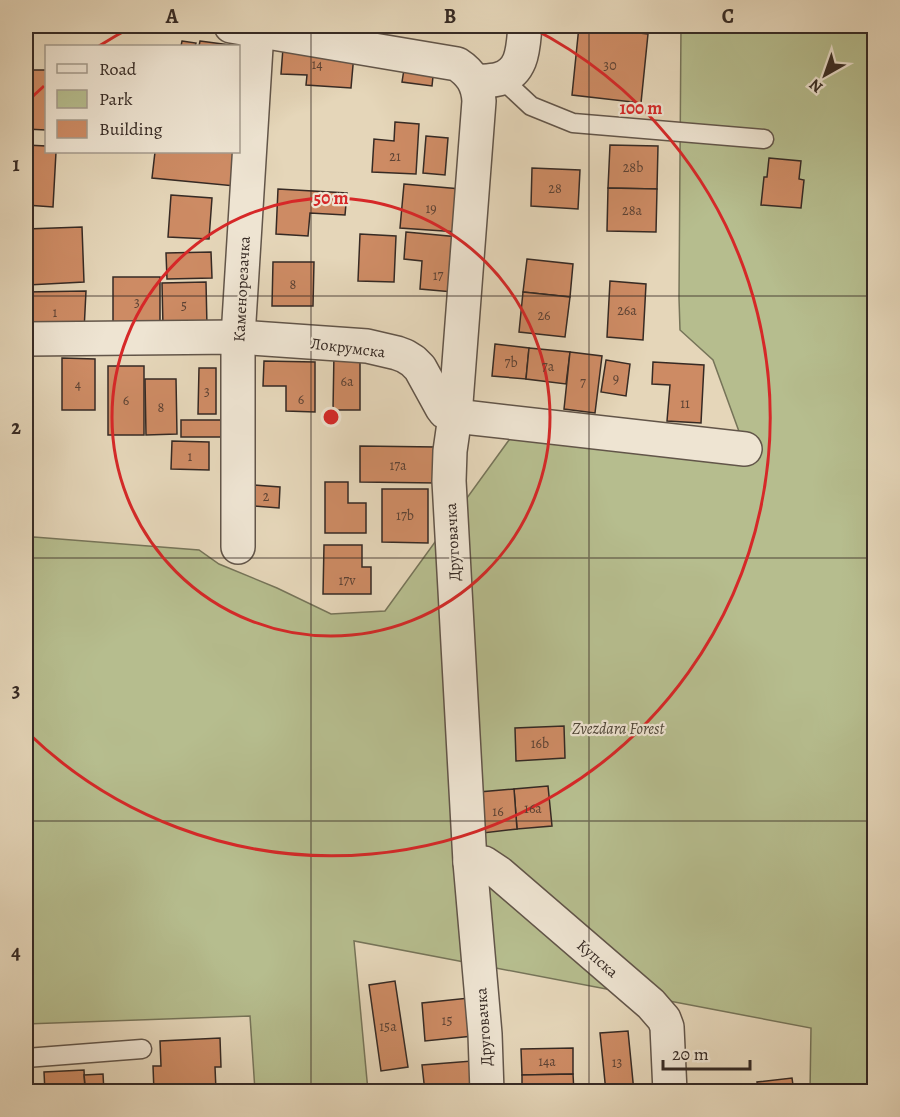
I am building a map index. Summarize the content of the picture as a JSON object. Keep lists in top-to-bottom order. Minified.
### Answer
{"streets":{"street":["Каменорезачка","Локрумска","Друговачка","Купска"]},"crossings":[["Каменорезачка","Локрумска"],["Локрумска","Друговачка"],["Друговачка","Купска"]],"parks":["Zvezdara Forest"],"house_numbers":["14","30","21","28b","28","19","28a","17","8","3","5","26a","1","26","7b","7a","9","6a","7","4","3","6","6","11","8","1","17a","2","17b","17v","16b","16a","16","15","15a","14a","13"],"legend":["Road","Park","Building"],"scale_bar":"20 m","north":"bottom left","grid":{"columns":["A","B","C"],"rows":["1","2","3","4"]},"rings":["100 m","50 m"]}
